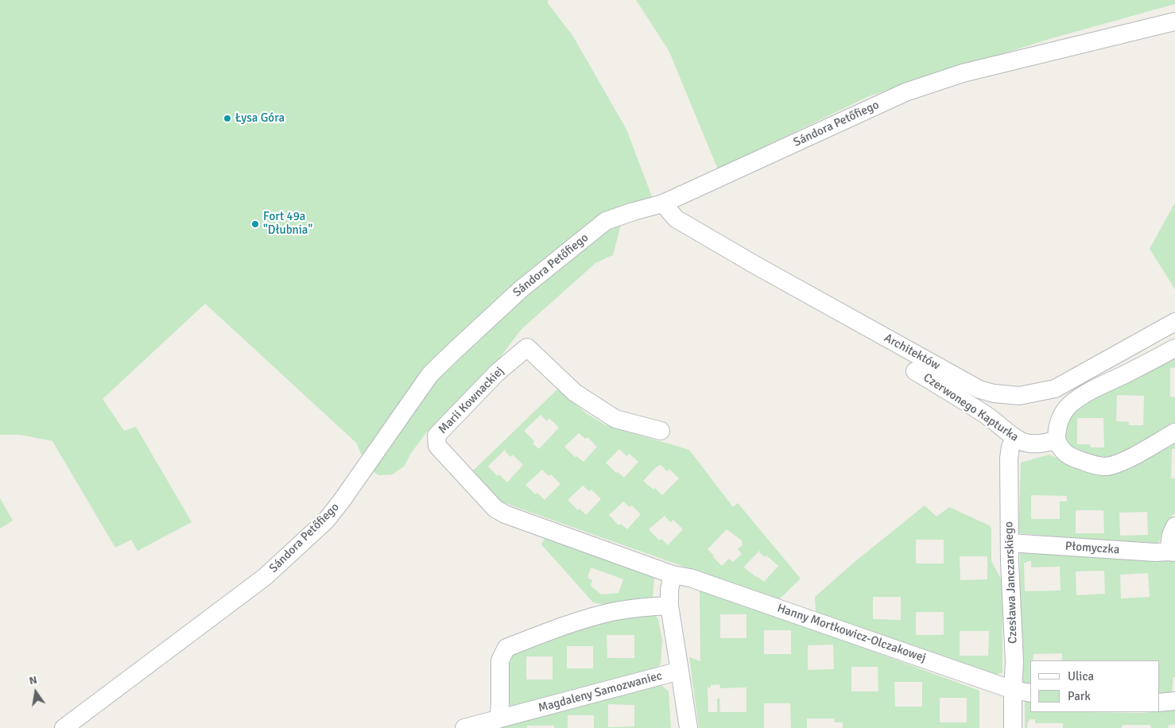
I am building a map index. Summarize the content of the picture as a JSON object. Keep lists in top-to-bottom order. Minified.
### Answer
{"streets":{"street":["Sándora Petőfiego","Architektów","Marii Kownackiej","Czerwonego Kapturka","Płomyczka","Czesława Janczarskiego","Hanny Mortkowicz-Olczakowej","Magdaleny Samozwaniec"]},"crossings":[["Sándora Petőfiego","Architektów"],["Marii Kownackiej","Hanny Mortkowicz-Olczakowej"],["Czerwonego Kapturka","Czesława Janczarskiego"],["Płomyczka","Czesława Janczarskiego"],["Czesława Janczarskiego","Hanny Mortkowicz-Olczakowej"]],"places":["Łysa Góra","Fort 49a \"Dłubnia\""],"legend":["Ulica","Park"],"north":"top"}
